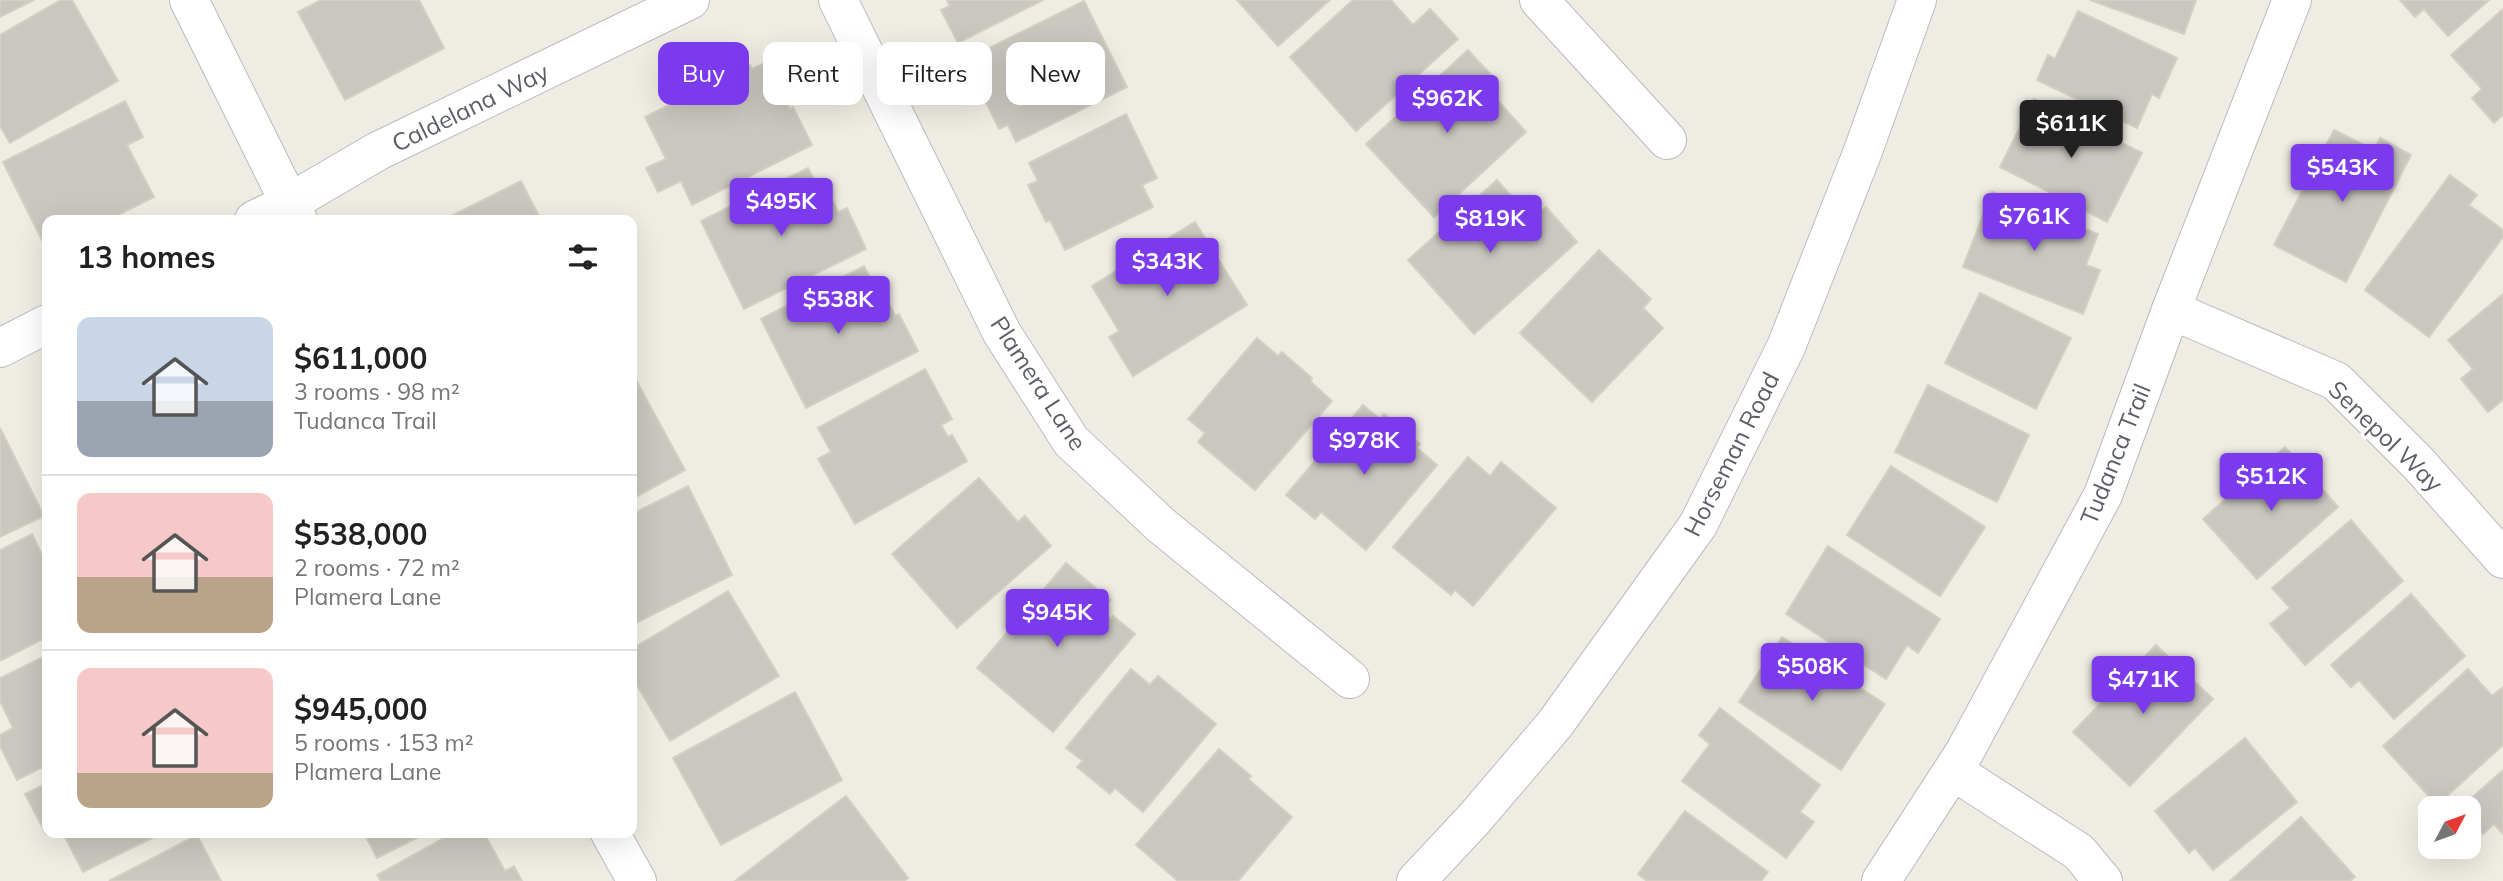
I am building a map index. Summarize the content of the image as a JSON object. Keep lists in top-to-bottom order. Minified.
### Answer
{"streets":{"street":["Caldelana Way","Plamera Lane","Senepol Way","Horseman Road","Tudanca Trail"]},"crossings":[["Senepol Way","Tudanca Trail"]],"north":"top right","page":{"chip":["Buy","Rent","Filters","New"],"price":["$962K","$611K","$543K","$495K","$761K","$819K","$343K","$538K","$978K","$512K","$945K","$508K","$471K"],"heading":"13 homes","list":[{"name":"$611,000","note":"3 rooms · 98 m² · Tudanca Trail"},{"name":"$538,000","note":"2 rooms · 72 m² · Plamera Lane"},{"name":"$945,000","note":"5 rooms · 153 m² · Plamera Lane"}]}}
